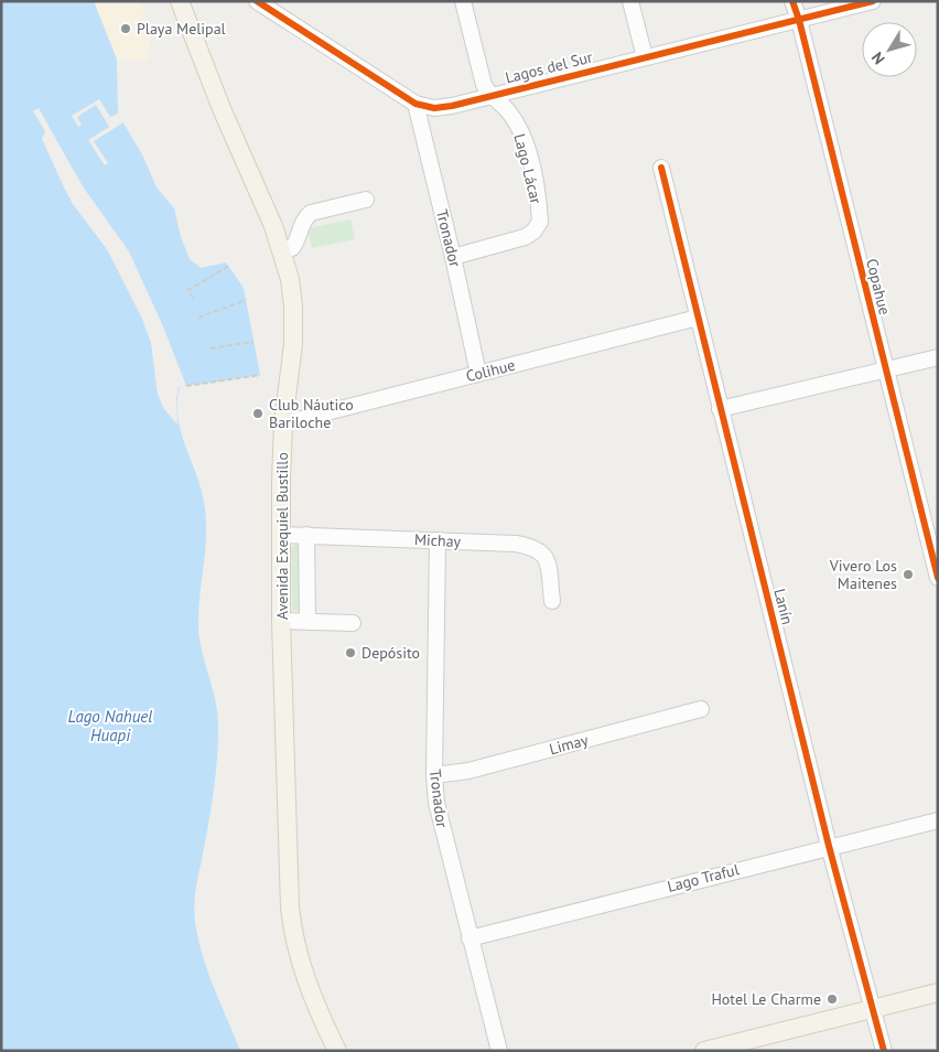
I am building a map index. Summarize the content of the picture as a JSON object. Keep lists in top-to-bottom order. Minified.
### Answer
{"streets":{"main road":["Avenida Exequiel Bustillo"],"street":["Lagos del Sur","Lago Lácar","Tronador","Copahue","Colihue","Michay","Lanín","Limay","Lago Traful"]},"crossings":[["Lagos del Sur","Lago Lácar"],["Lagos del Sur","Tronador"],["Lagos del Sur","Copahue"],["Lago Lácar","Tronador"],["Tronador","Colihue"],["Tronador","Michay"],["Tronador","Limay"],["Tronador","Lago Traful"],["Colihue","Avenida Exequiel Bustillo"],["Colihue","Lanín"],["Avenida Exequiel Bustillo","Michay"],["Lanín","Lago Traful"]],"water":["Lago Nahuel Huapi"],"places":["Playa Melipal","Club Náutico Bariloche","Vivero Los Maitenes","Depósito","Hotel Le Charme"],"north":"bottom left"}
